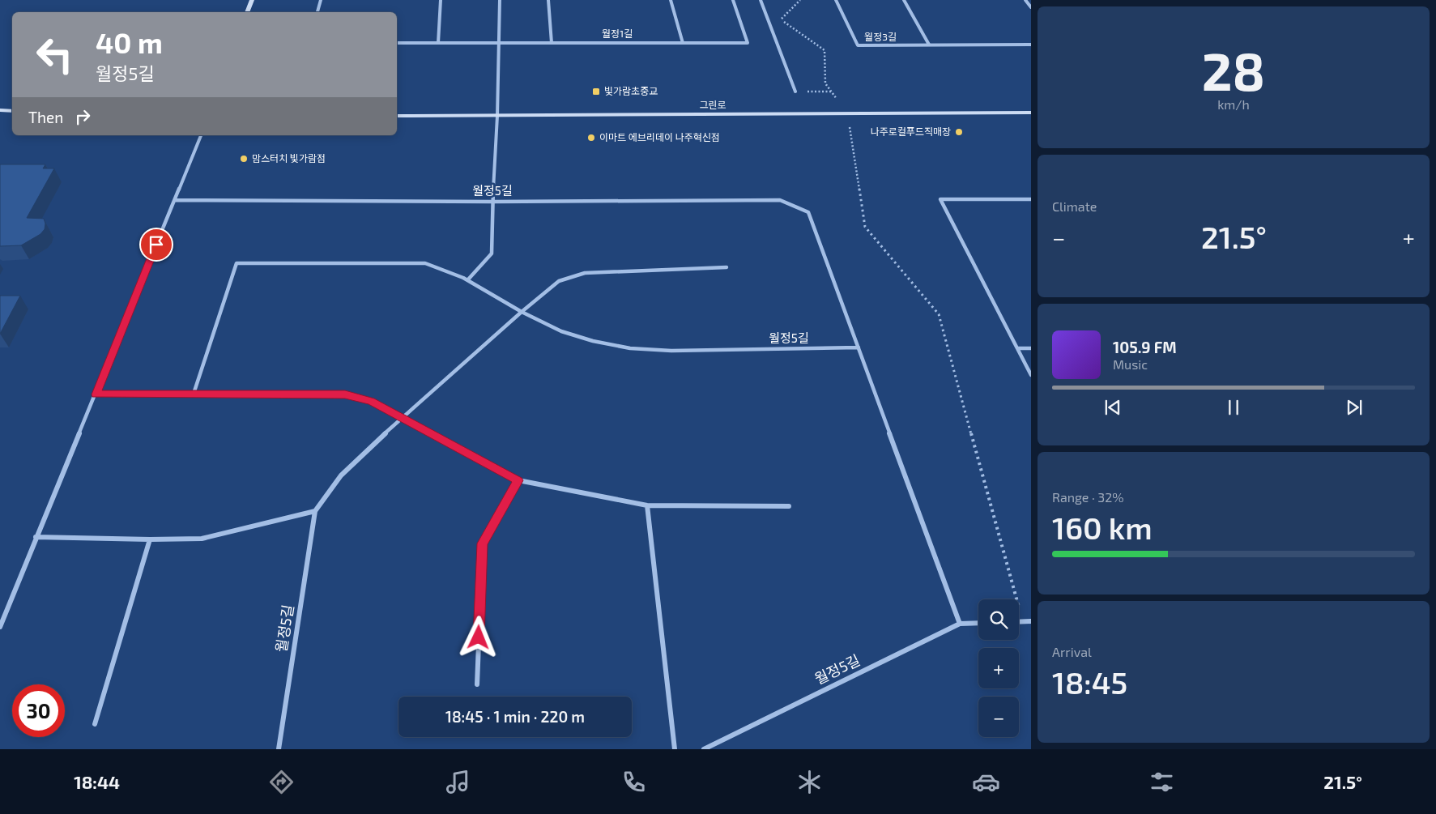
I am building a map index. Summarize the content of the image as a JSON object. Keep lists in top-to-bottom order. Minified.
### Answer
{"streets":{"street":["월정1길","월정3길","그린로","월정5길"]},"places":{"transit":["빛가람초중교"],"other":["나주로컬푸드직매장","이마트 에브리데이 나주혁신점","맘스터치 빛가람점"]},"page":{"tile":[["28","km/h"],"Climate",["Range · 32%","160 km"],["Arrival","18:45"]],"turn":["40 m","월정5길"],"then":"Then","heat":["−","21.5°","+"],"song":["105.9 FM","Music"],"map_buttons":["+","−"],"limit":"30","trip":"18:45 · 1 min · 220 m","tabs":["18:44","21.5°"]}}
